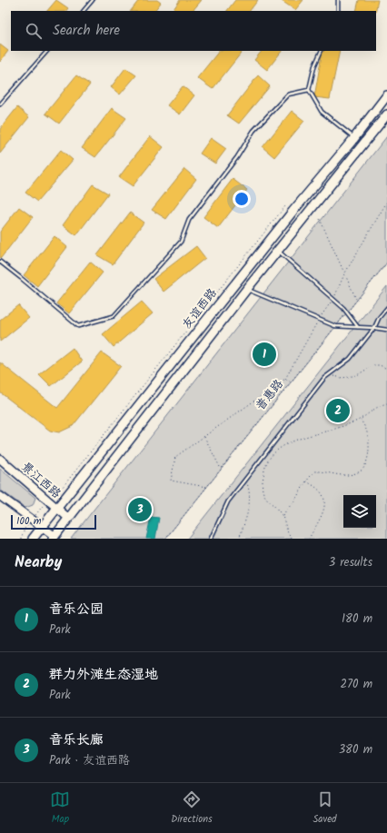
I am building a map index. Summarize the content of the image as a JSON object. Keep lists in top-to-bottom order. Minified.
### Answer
{"streets":{"main road":["友谊西路","景江西路"],"path":["普惠路"]},"crossings":[["友谊西路","景江西路"]],"scale_bar":"100 m","page":{"search":"Search here","pins":["1","2","3"],"scale":"100 m","heading":["Nearby","3 results"],"list":[{"mark":"1","name":"音乐公园","note":"Park","value":"180 m"},{"mark":"2","name":"群力外滩生态湿地","note":"Park","value":"270 m"},{"mark":"3","name":"音乐长廊","note":"Park · 友谊西路","value":"380 m"}],"nav":["Map","Directions","Saved"]}}
